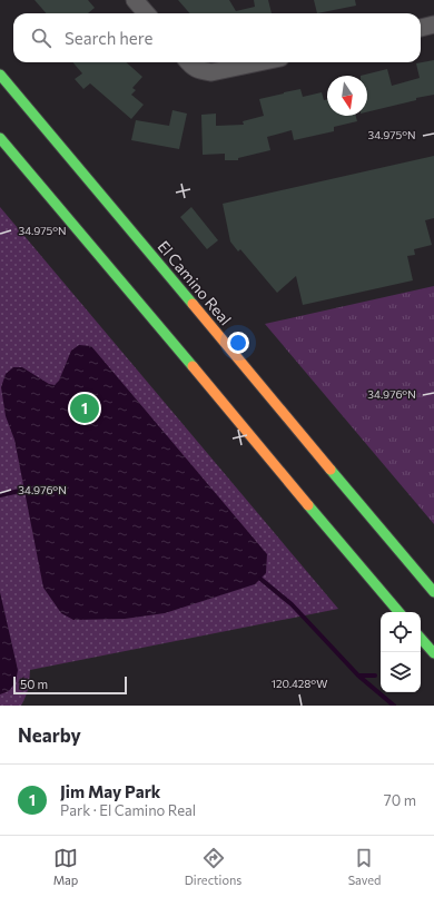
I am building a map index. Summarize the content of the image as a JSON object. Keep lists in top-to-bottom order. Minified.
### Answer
{"streets":{"highway":["El Camino Real"]},"scale_bar":"50 m","north":"bottom","page":{"search":"Search here","pins":"1","scale":"50 m","heading":"Nearby","list":[{"mark":"1","name":"Jim May Park","note":"Park · El Camino Real","value":"70 m"}],"nav":["Map","Directions","Saved"]},"coordinates":["34.975°N","34.976°N","120.428°W"]}
